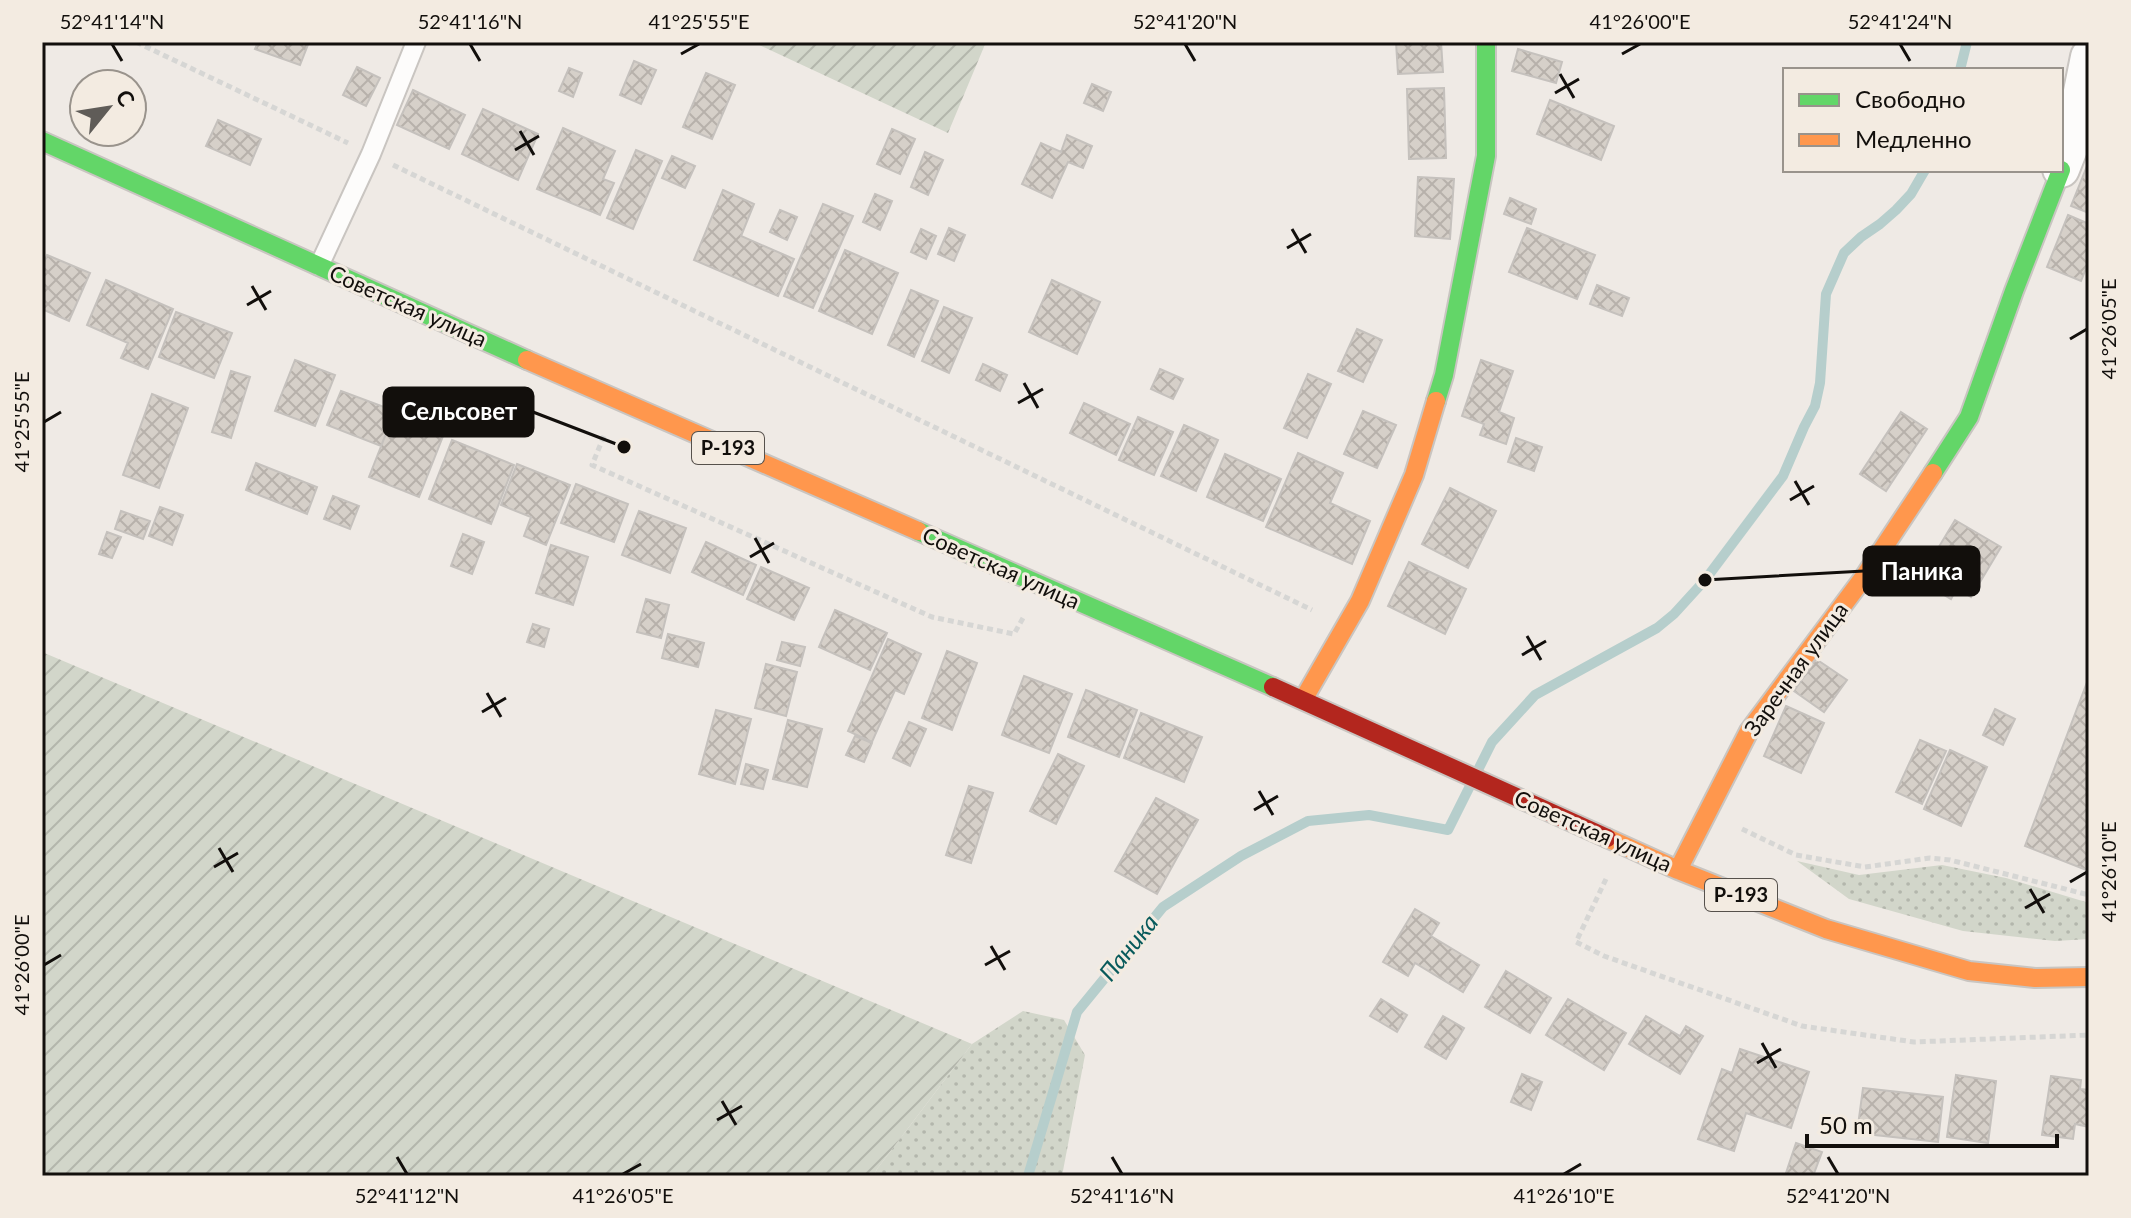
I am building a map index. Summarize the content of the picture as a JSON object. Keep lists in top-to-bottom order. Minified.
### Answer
{"streets":{"main road":["Советская улица","Р-193","Заречная улица"]},"crossings":[["Советская улица","Заречная улица"]],"water":["Паника"],"places":["Сельсовет","Паника"],"legend":["Свободно","Медленно"],"scale_bar":"50 m","north":"top right","coordinates":["52°41'14\"N","52°41'16\"N","41°25'55\"E","52°41'20\"N","41°26'00\"E","52°41'24\"N","41°26'05\"E","41°26'10\"E","52°41'12\"N"]}
